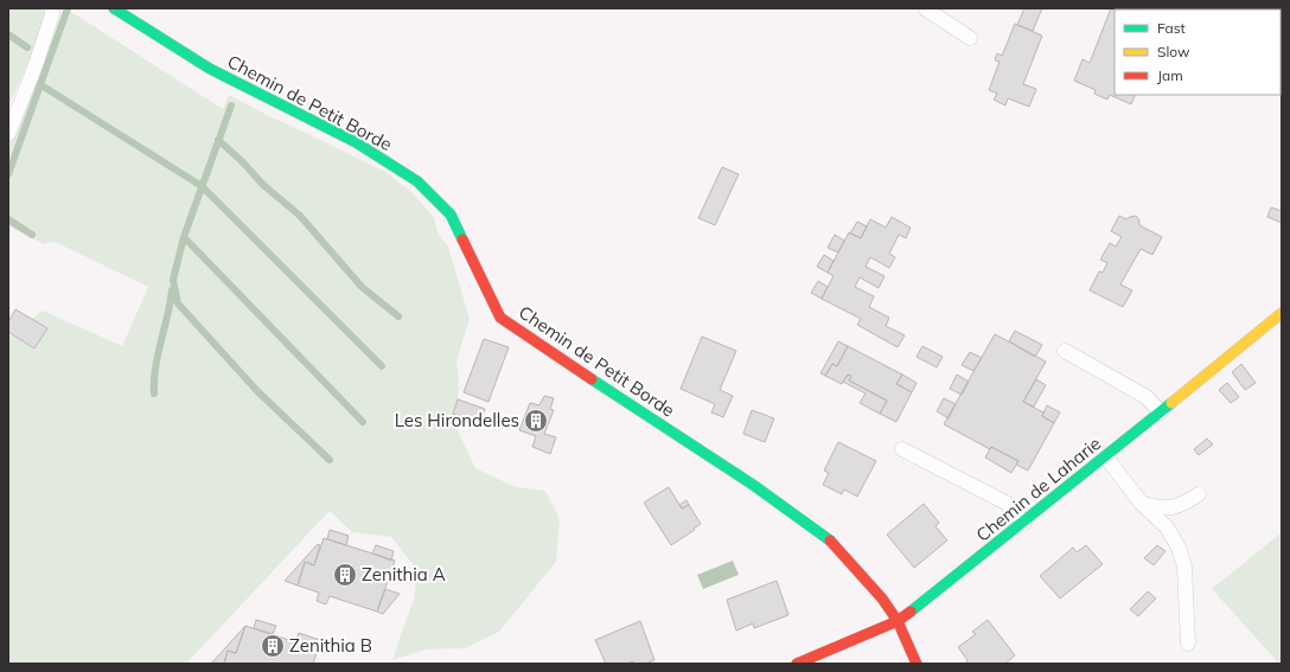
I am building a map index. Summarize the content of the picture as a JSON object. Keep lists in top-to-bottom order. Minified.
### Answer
{"streets":{"street":["Chemin de Petit Borde","Chemin de Laharie"]},"crossings":[["Chemin de Petit Borde","Chemin de Laharie"]],"places":{"building":["Les Hirondelles","Zenithia A","Zenithia B"]},"legend":["Fast","Slow","Jam"]}
